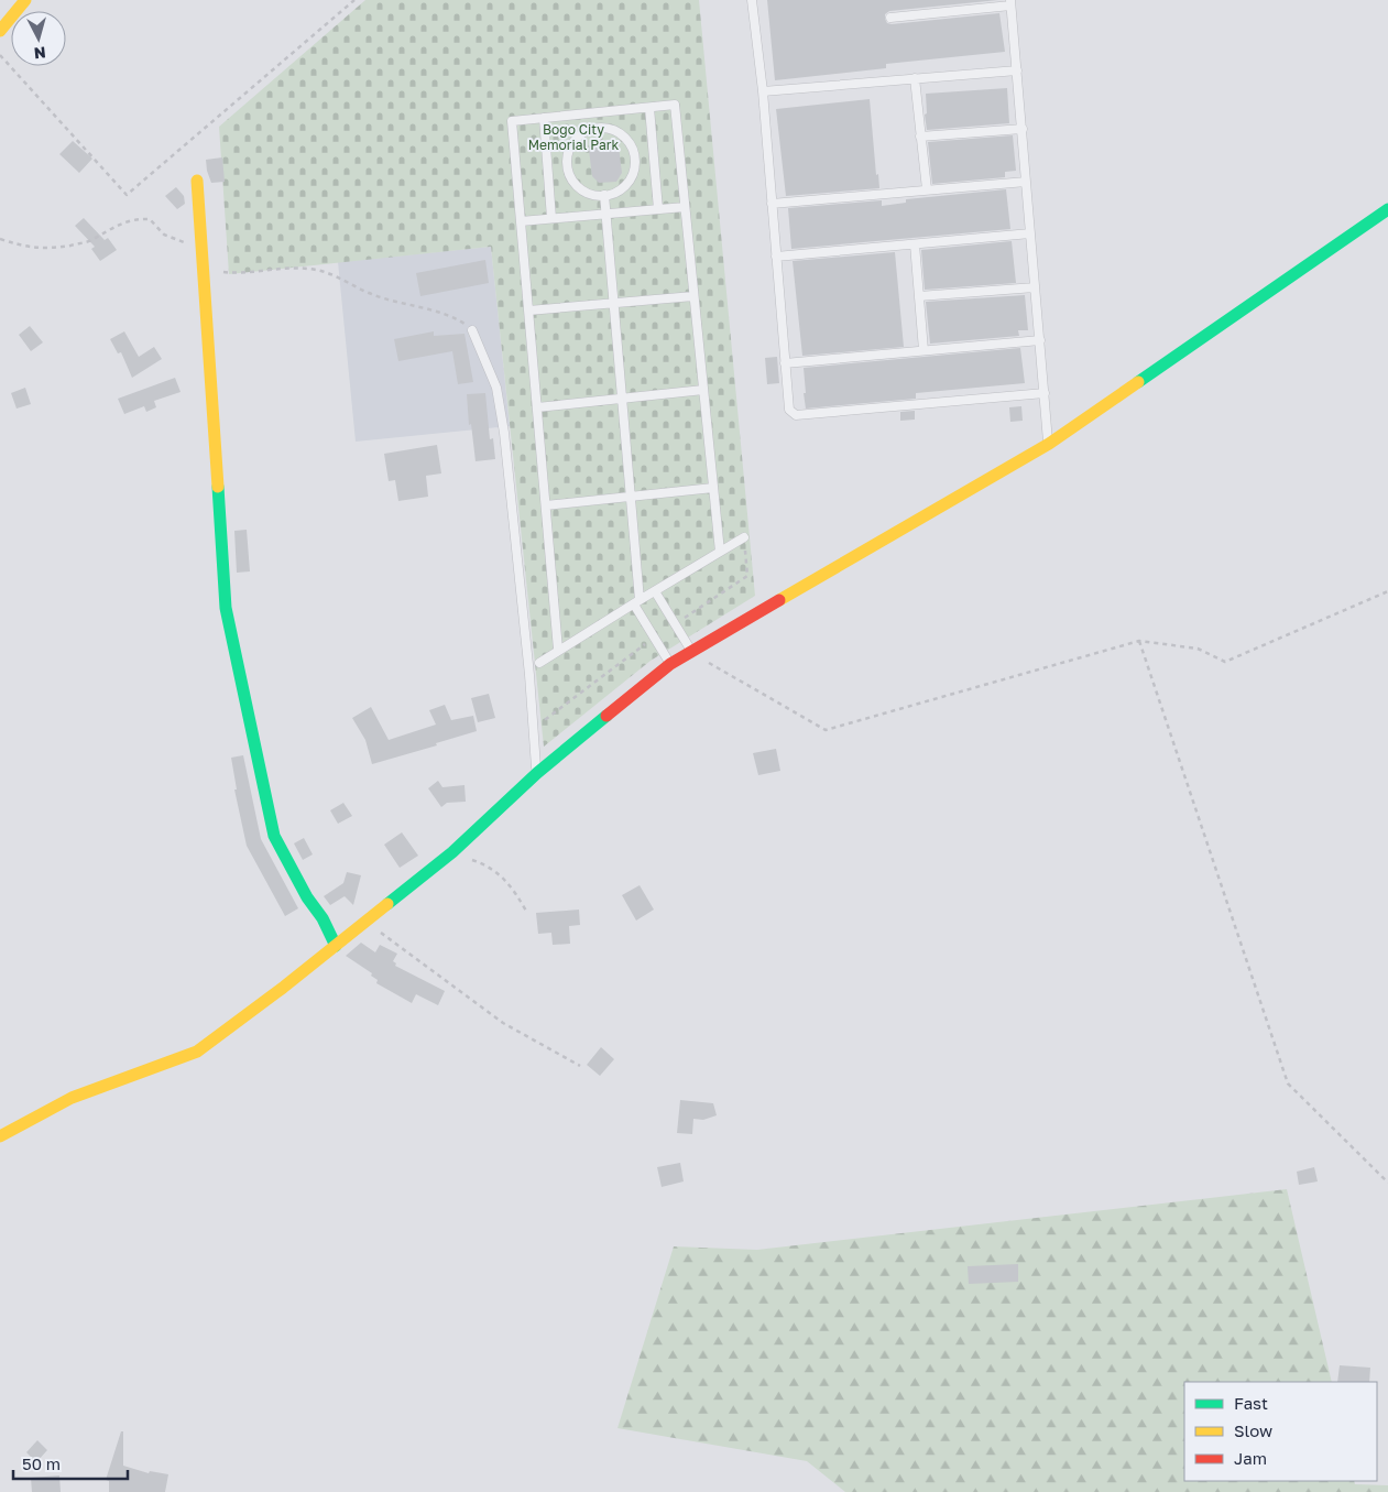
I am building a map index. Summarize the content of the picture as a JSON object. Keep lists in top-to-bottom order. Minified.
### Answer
{"parks":["Bogo City Memorial Park"],"legend":["Fast","Slow","Jam"],"scale_bar":"50 m","north":"bottom"}
